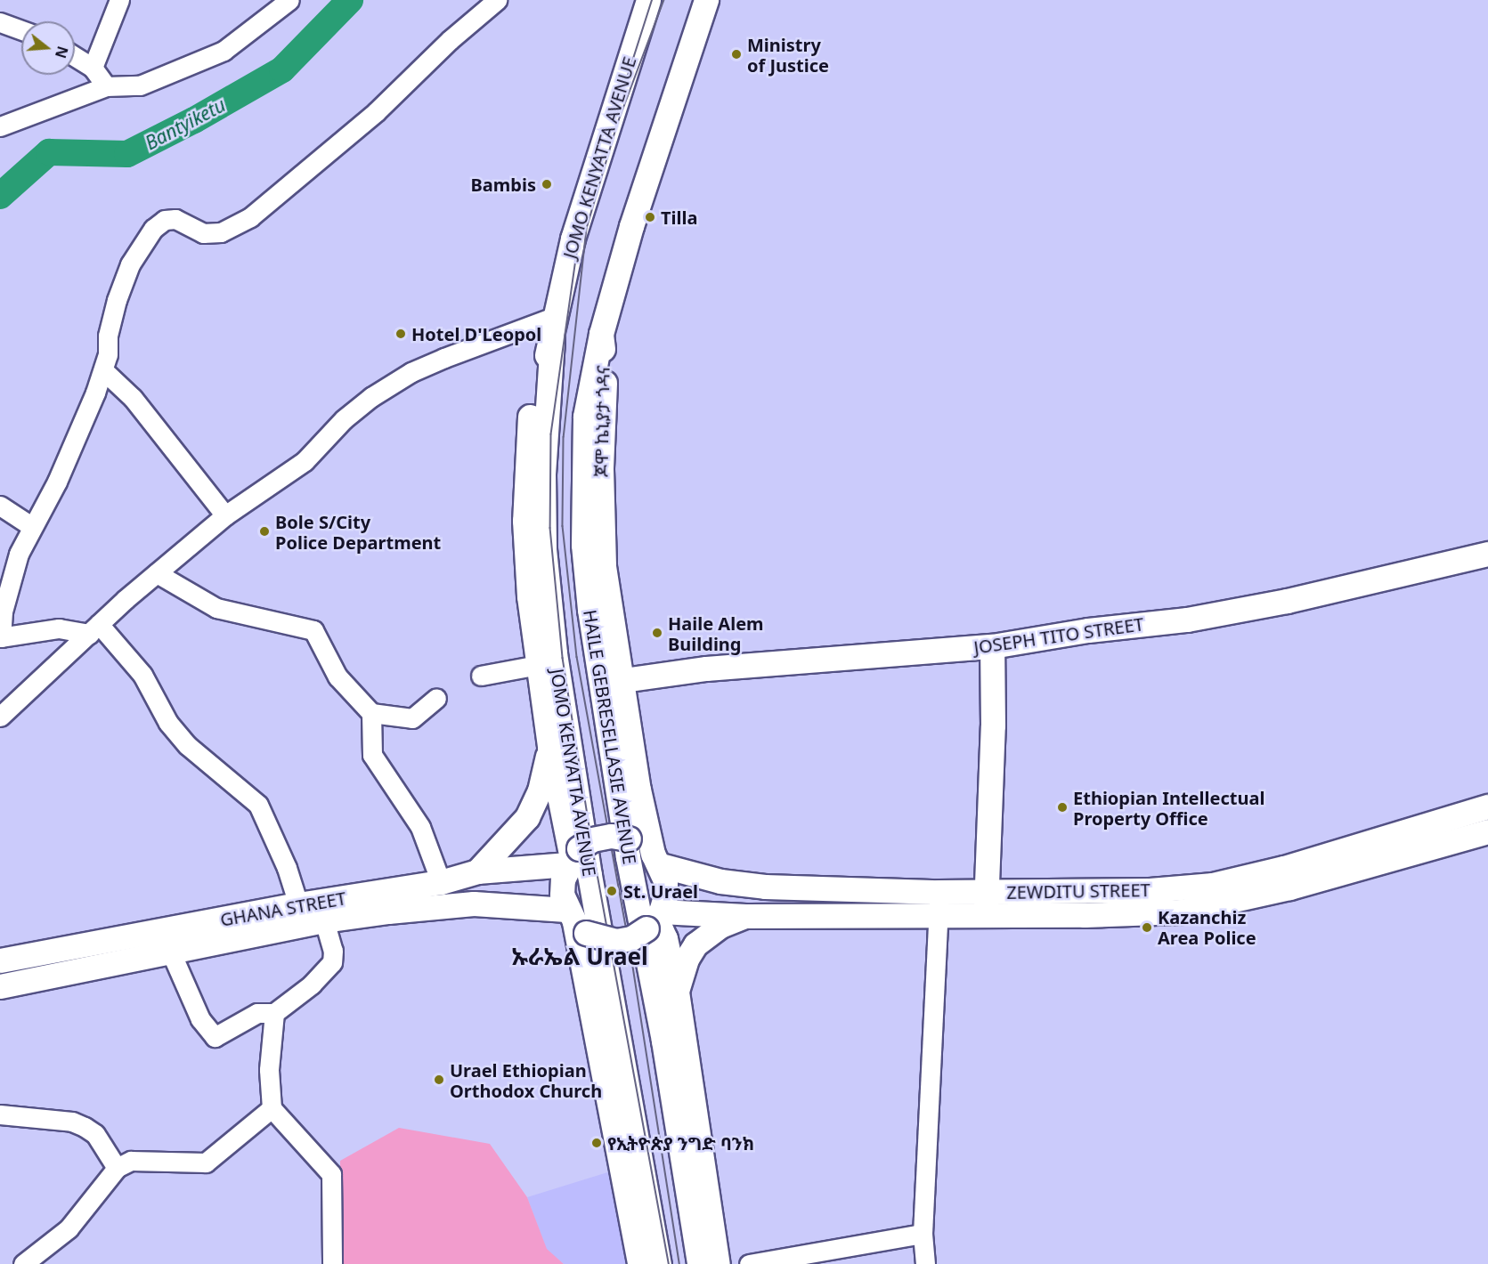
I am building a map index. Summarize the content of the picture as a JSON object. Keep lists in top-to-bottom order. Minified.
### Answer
{"streets":{"main road":["JOMO KENYATTA AVENUE","ጆሞ ኬኒያታ ጎዳና","JOSEPH TITO STREET","HAILE GEBRESELLASIE AVENUE","ZEWDITU STREET","GHANA STREET"]},"crossings":[["ጆሞ ኬኒያታ ጎዳና","JOSEPH TITO STREET"],["ጆሞ ኬኒያታ ጎዳና","HAILE GEBRESELLASIE AVENUE"],["ጆሞ ኬኒያታ ጎዳና","ZEWDITU STREET"],["ጆሞ ኬኒያታ ጎዳና","GHANA STREET"],["ZEWDITU STREET","GHANA STREET"]],"districts":["ኡራኤል Urael"],"water":["Bantyiketu"],"places":["Ministry of Justice","Bambis","Tilla","Hotel D'Leopol","Bole S/City Police Department","Haile Alem Building","Ethiopian Intellectual Property Office","St. Urael","Kazanchiz Area Police","Urael Ethiopian Orthodox Church","የኢትዮጵያ ንግድ ባንክ"],"north":"right"}
